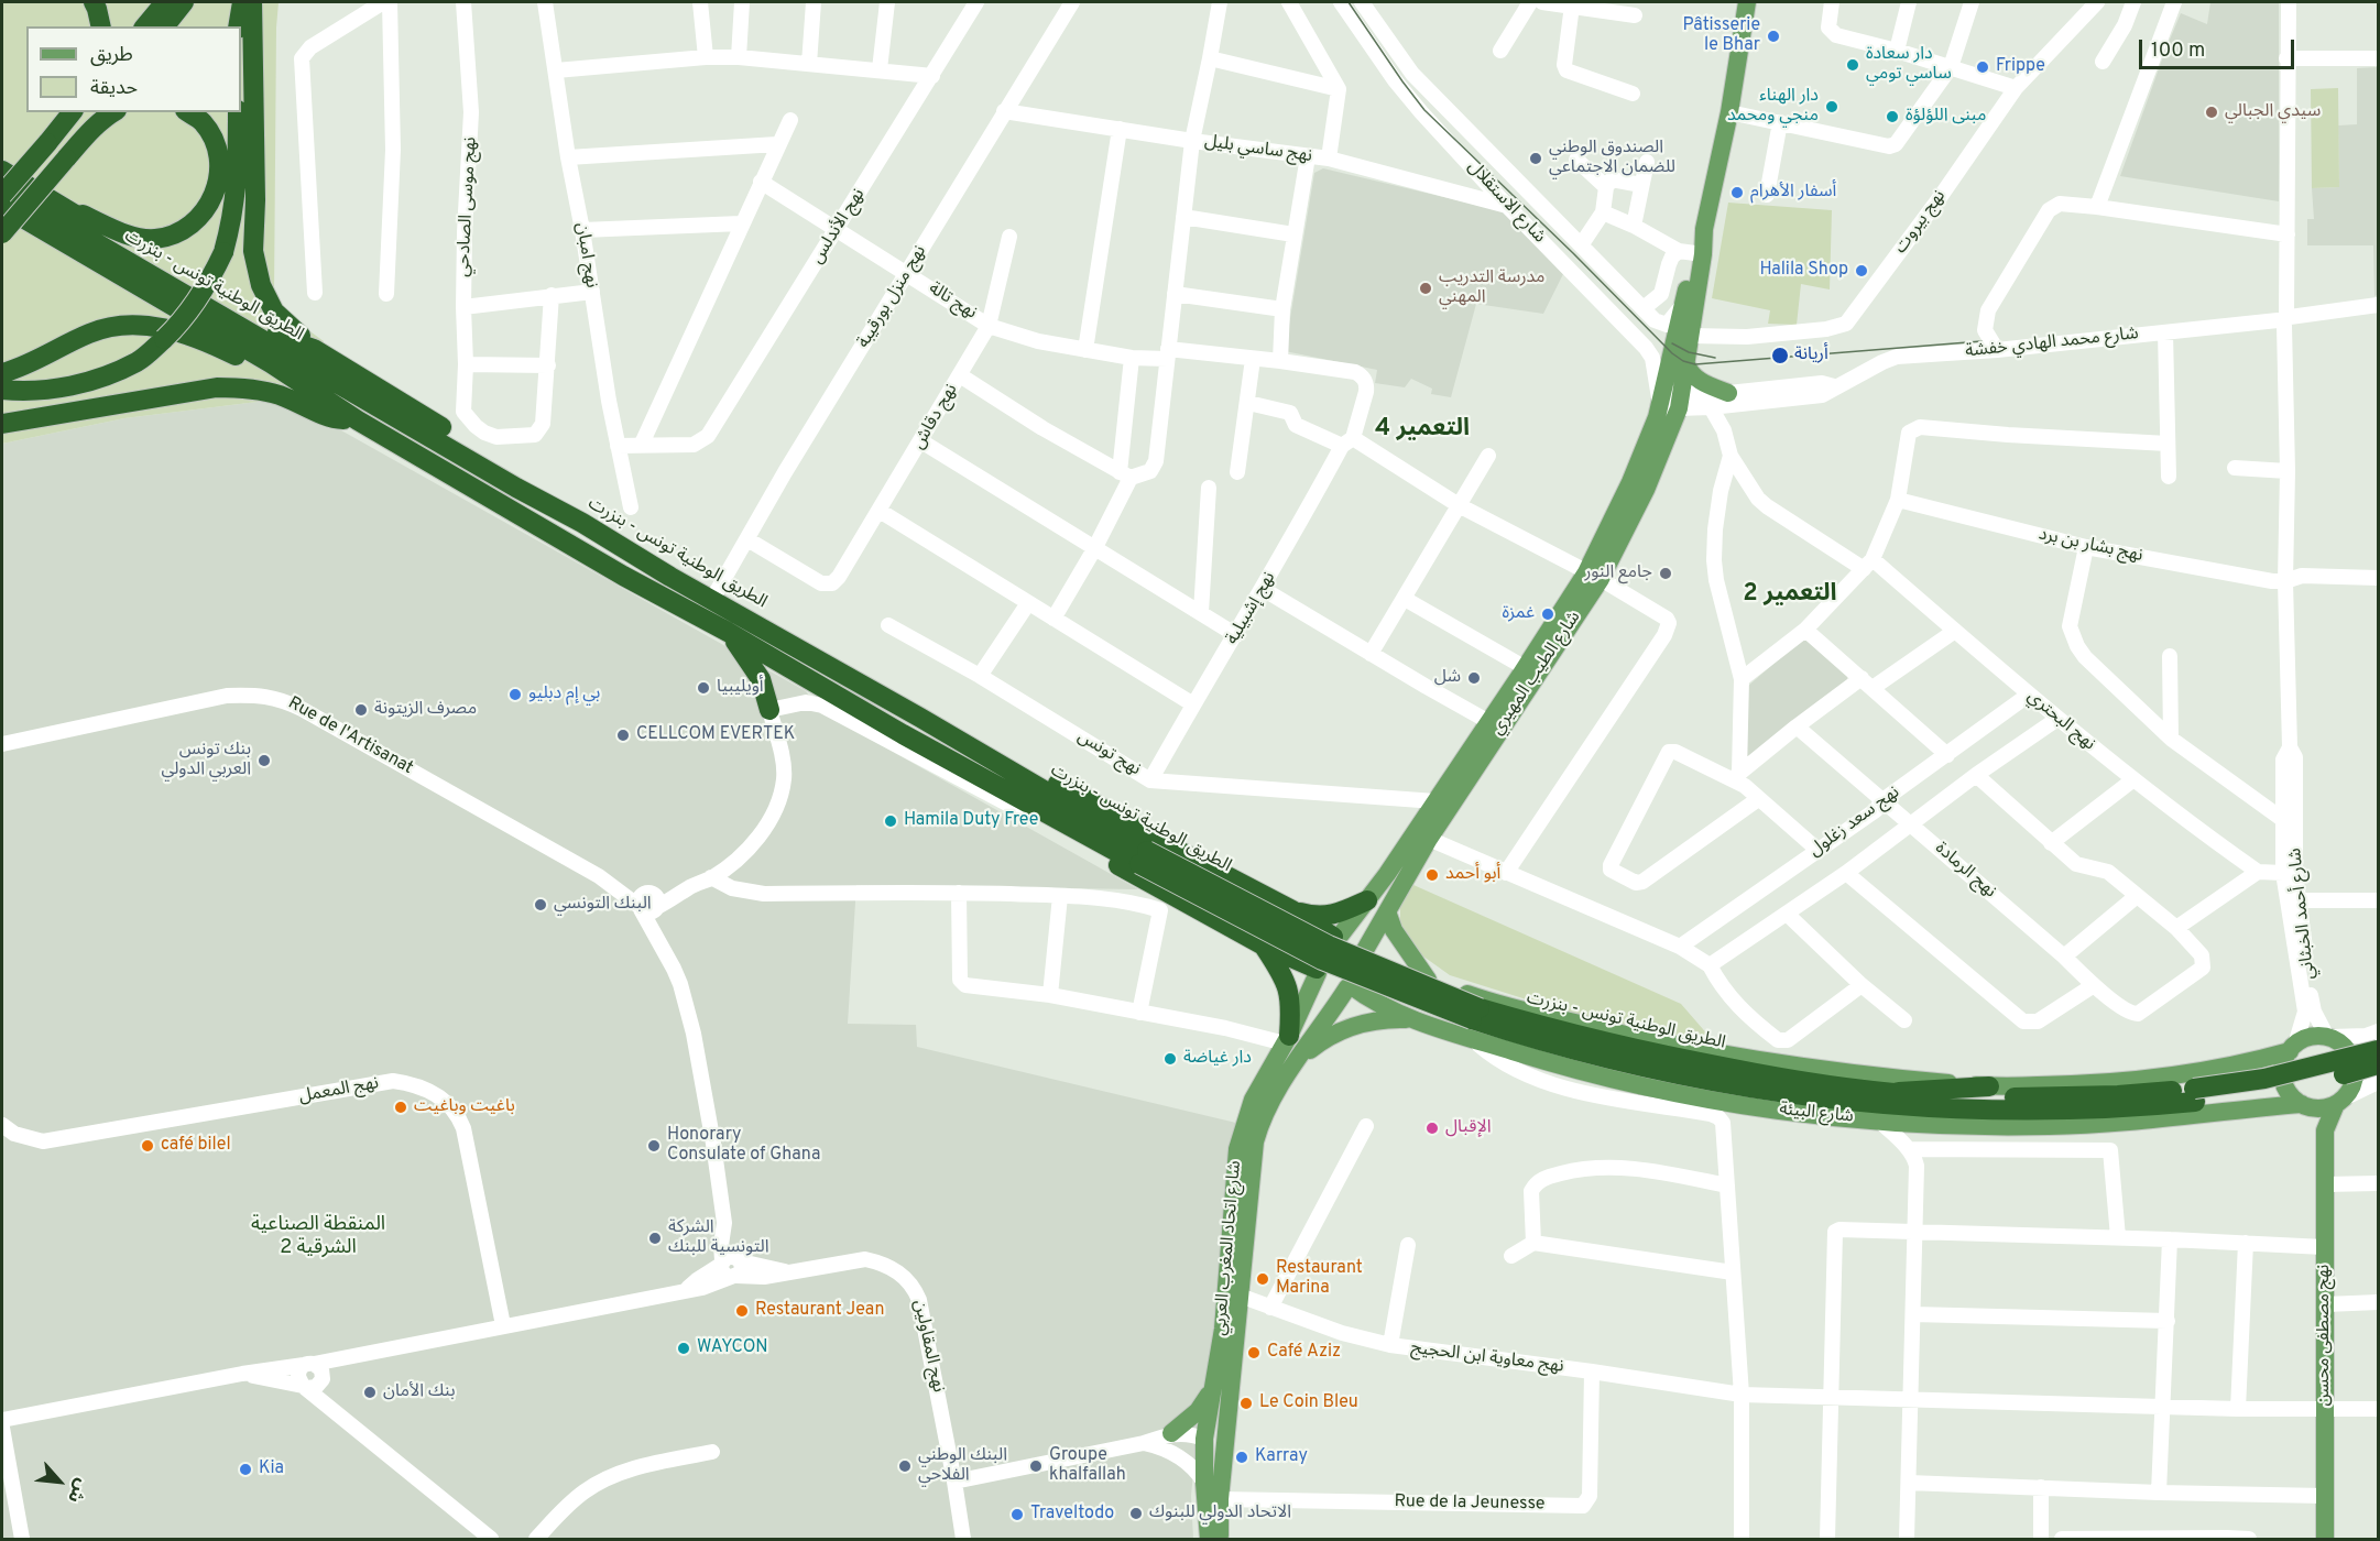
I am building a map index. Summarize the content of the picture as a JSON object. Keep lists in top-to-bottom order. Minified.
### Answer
{"streets":{"highway":["الطريق الوطنية تونس - بنزرت"],"main road":["شارع الطيب المهيري","شارع البيئة","شارع اتحاد المغرب العربي","نهج مصطفى محسن"],"street":["نهج ساسي بليل","شارع الاستقلال","نهج موسى الصادحي","نهج بيروت","نهج الأندلس","نهج امبان","نهج منزل بورقيبة","نهج تالة","شارع محمد الهادي خفشة","نهج دقاش","نهج بشار بن برد","نهج إشبيلية","نهج البحتري","Rue de l'Artisanat","نهج تونس","نهج سعد زغلول","نهج الرمادة","شارع أحمد الخبثاني","نهج المعمل","نهج المقاولين","نهج معاوية ابن الحجيج","Rue de la Jeunesse"]},"crossings":[["نهج ساسي بليل","شارع الاستقلال"],["نهج ساسي بليل","نهج منزل بورقيبة"],["شارع الاستقلال","شارع محمد الهادي خفشة"],["شارع الاستقلال","شارع الطيب المهيري"],["نهج بيروت","شارع الطيب المهيري"],["نهج الأندلس","نهج تالة"],["الطريق الوطنية تونس - بنزرت","نهج منزل بورقيبة"],["الطريق الوطنية تونس - بنزرت","شارع البيئة"],["نهج منزل بورقيبة","نهج تالة"],["نهج منزل بورقيبة","نهج دقاش"],["نهج تالة","نهج دقاش"],["نهج تالة","نهج إشبيلية"],["شارع محمد الهادي خفشة","شارع الطيب المهيري"],["شارع محمد الهادي خفشة","نهج البحتري"],["نهج إشبيلية","نهج تونس"],["شارع الطيب المهيري","نهج تونس"],["شارع الطيب المهيري","شارع البيئة"],["شارع الطيب المهيري","شارع اتحاد المغرب العربي"],["نهج البحتري","نهج سعد زغلول"],["نهج سعد زغلول","نهج الرمادة"],["شارع أحمد الخبثاني","شارع البيئة"],["نهج المعمل","نهج المقاولين"],["شارع البيئة","شارع اتحاد المغرب العربي"],["شارع اتحاد المغرب العربي","نهج معاوية ابن الحجيج"],["شارع اتحاد المغرب العربي","Rue de la Jeunesse"],["نهج مصطفى محسن","نهج معاوية ابن الحجيج"],["نهج معاوية ابن الحجيج","Rue de la Jeunesse"]],"districts":["التعمير 4","التعمير 2","المنقطة الصناعية الشرقية 2"],"places":["Pâtisserie le Bhar","دار سعادة ساسي تومي","Frippe","دار الهناء منجي ومحمد","سيدي الجبالي","مبنى اللؤلؤة","الصندوق الوطني للضمان الاجتماعي","أسفار الأهرام","Halila Shop","مدرسة التدريب المهني","أريانة","جامع النور","غمزة","شل","أويليبيا","بي إم دبليو","مصرف الزيتونة","CELLCOM EVERTEK","بنك تونس العربي الدولي","Hamila Duty Free","أبو أحمد","البنك التونسي","دار غياضة","باغيت وباغيت","الإقبال","café bilel","Honorary Consulate of Ghana","الشركة التونسية للبنك","Restaurant Marina","Restaurant Jean","WAYCON","Café Aziz","بنك الأمان","Le Coin Bleu","Karray","البنك الوطني الفلاحي","Groupe khalfallah","Kia","الاتحاد الدولي للبنوك","Traveltodo"],"legend":["طريق","حديقة"],"scale_bar":"100 m","north":"bottom right"}
